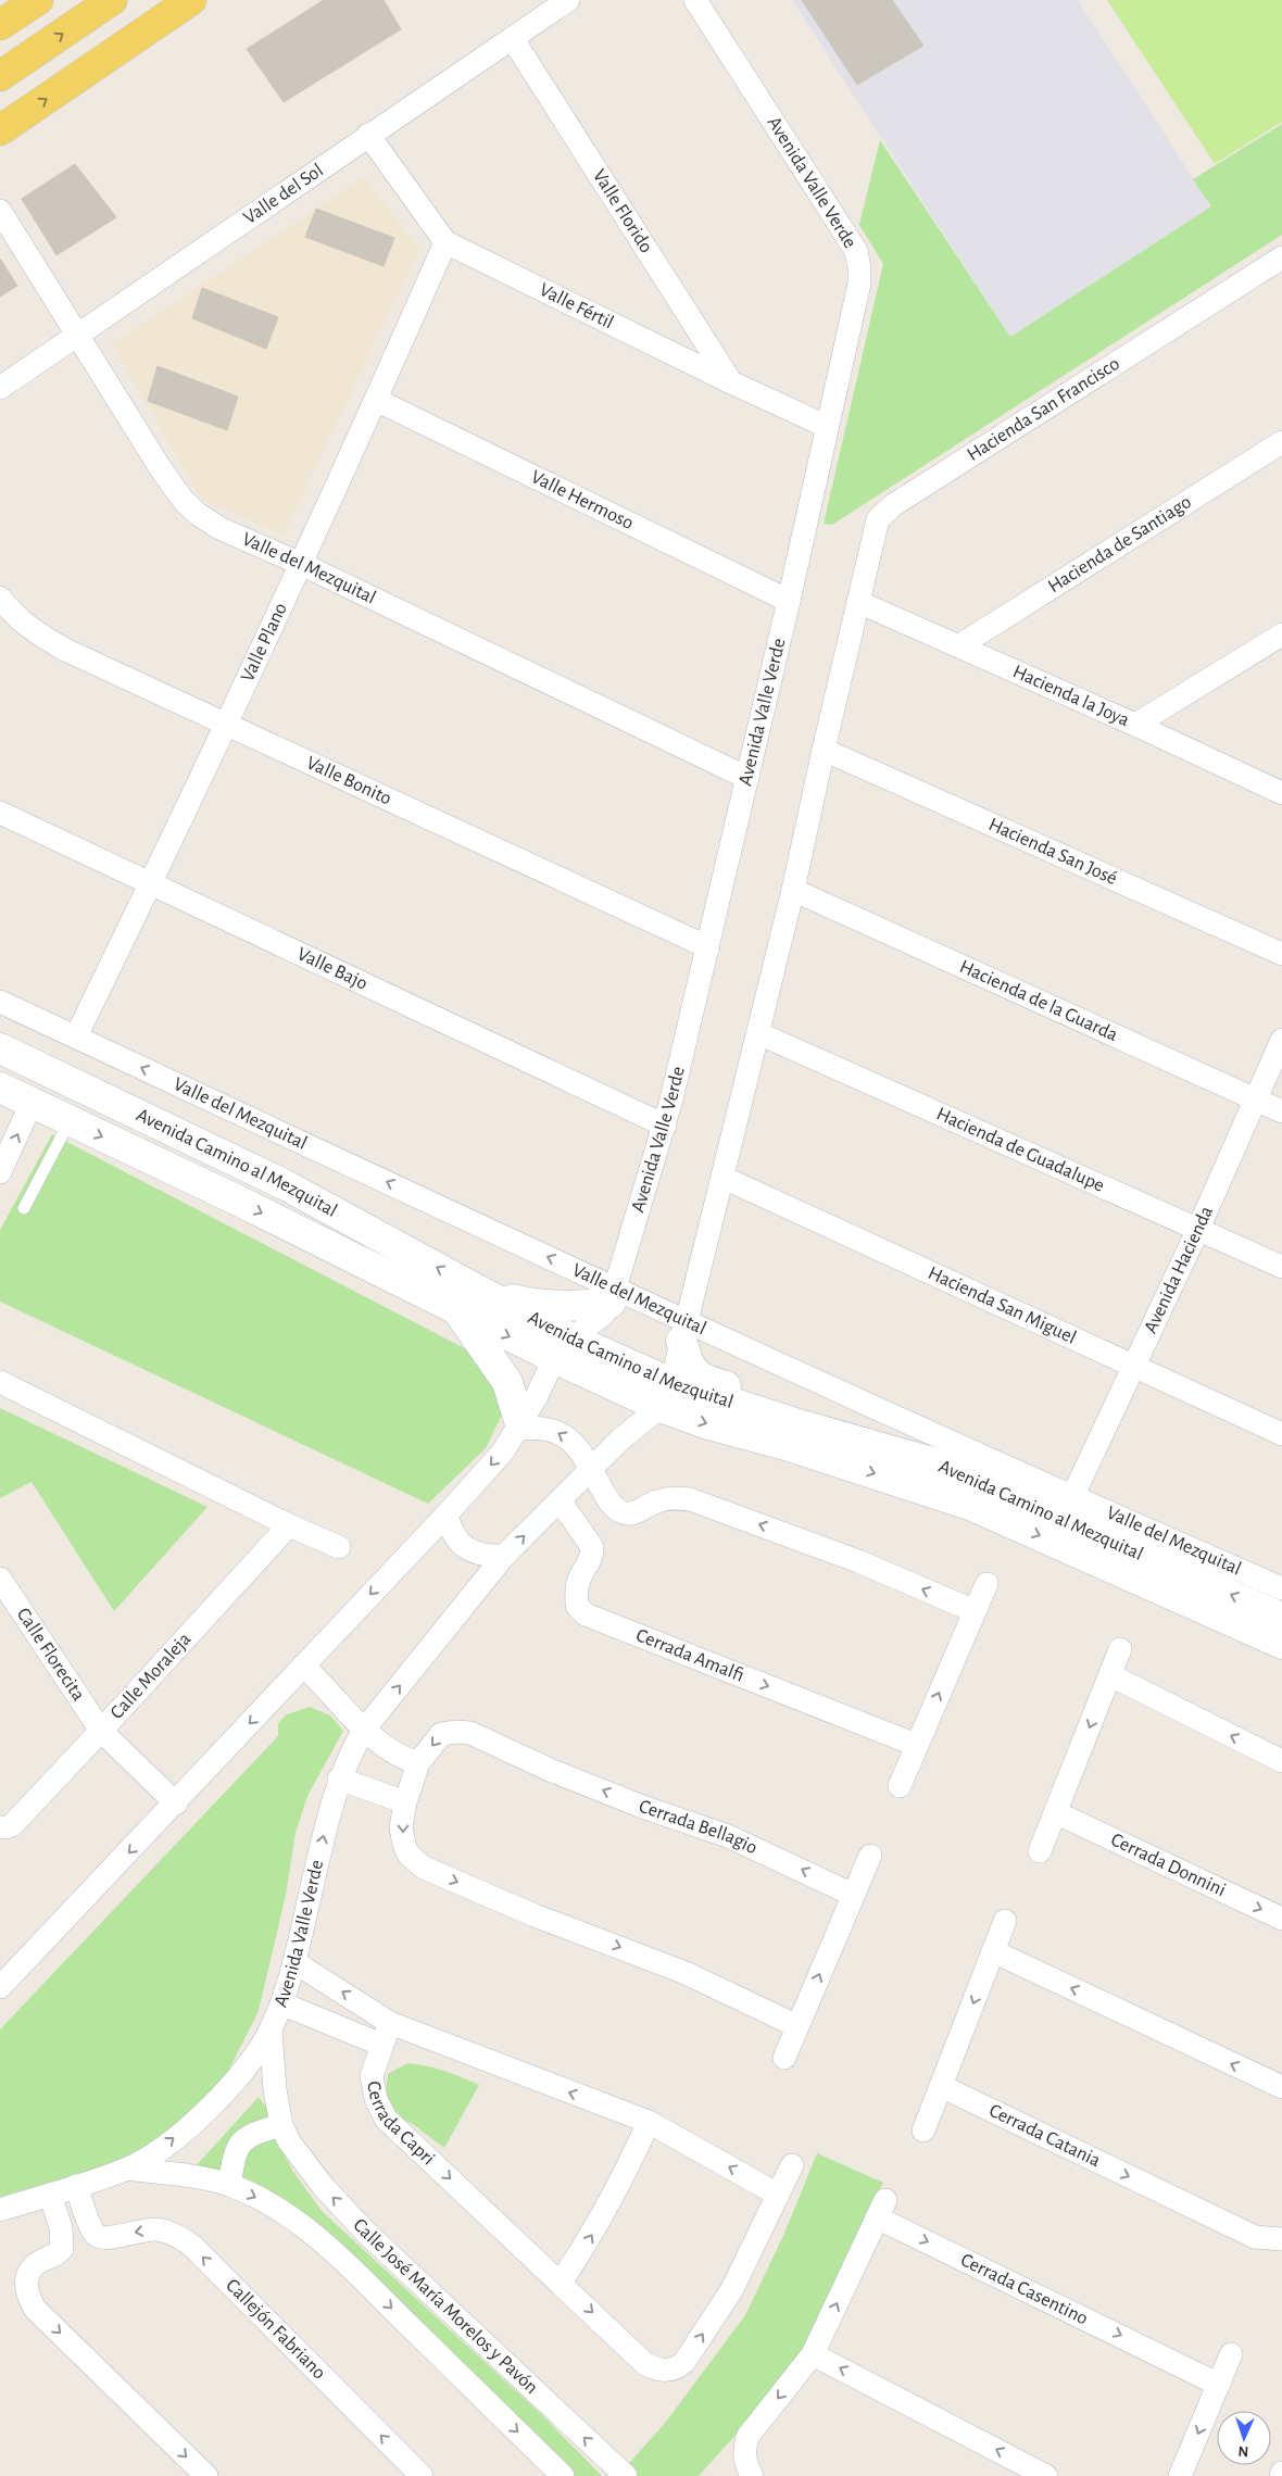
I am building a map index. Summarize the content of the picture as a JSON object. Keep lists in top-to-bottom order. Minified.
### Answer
{"streets":{"main road":["Avenida Camino al Mezquital"],"street":["Avenida Valle Verde","Valle del Sol","Valle Florido","Valle Fértil","Hacienda San Francisco","Valle Hermoso","Hacienda de Santiago","Valle del Mezquital","Valle Plano","Hacienda la Joya","Valle Bonito","Hacienda San José","Valle Bajo","Hacienda de la Guarda","Hacienda de Guadalupe","Avenida Hacienda","Hacienda San Miguel","Calle Florecita","Cerrada Amalfi","Calle Moraleja","Cerrada Bellagio","Cerrada Donnini","Cerrada Capri","Cerrada Catania","Cerrada Casentino","Calle José María Morelos y Pavón","Callejón Fabriano"]},"crossings":[["Avenida Valle Verde","Valle Fértil"],["Avenida Valle Verde","Valle Hermoso"],["Avenida Valle Verde","Valle del Mezquital"],["Avenida Valle Verde","Valle Bonito"],["Avenida Valle Verde","Valle Bajo"],["Avenida Valle Verde","Avenida Camino al Mezquital"],["Avenida Valle Verde","Calle Florecita"],["Avenida Valle Verde","Cerrada Amalfi"],["Avenida Valle Verde","Calle José María Morelos y Pavón"],["Avenida Valle Verde","Callejón Fabriano"],["Valle del Sol","Valle Florido"],["Valle del Sol","Valle Fértil"],["Valle del Sol","Valle del Mezquital"],["Valle Florido","Valle Fértil"],["Valle Fértil","Valle Plano"],["Hacienda San Francisco","Hacienda la Joya"],["Valle Hermoso","Valle Plano"],["Hacienda de Santiago","Hacienda la Joya"],["Valle del Mezquital","Valle Plano"],["Valle del Mezquital","Avenida Hacienda"],["Valle Plano","Valle Bonito"],["Valle Plano","Valle Bajo"],["Hacienda de la Guarda","Avenida Hacienda"],["Hacienda de Guadalupe","Avenida Hacienda"],["Avenida Hacienda","Hacienda San Miguel"],["Calle Florecita","Calle Moraleja"]],"one_way":["Callejón Fabriano"],"north":"bottom"}
